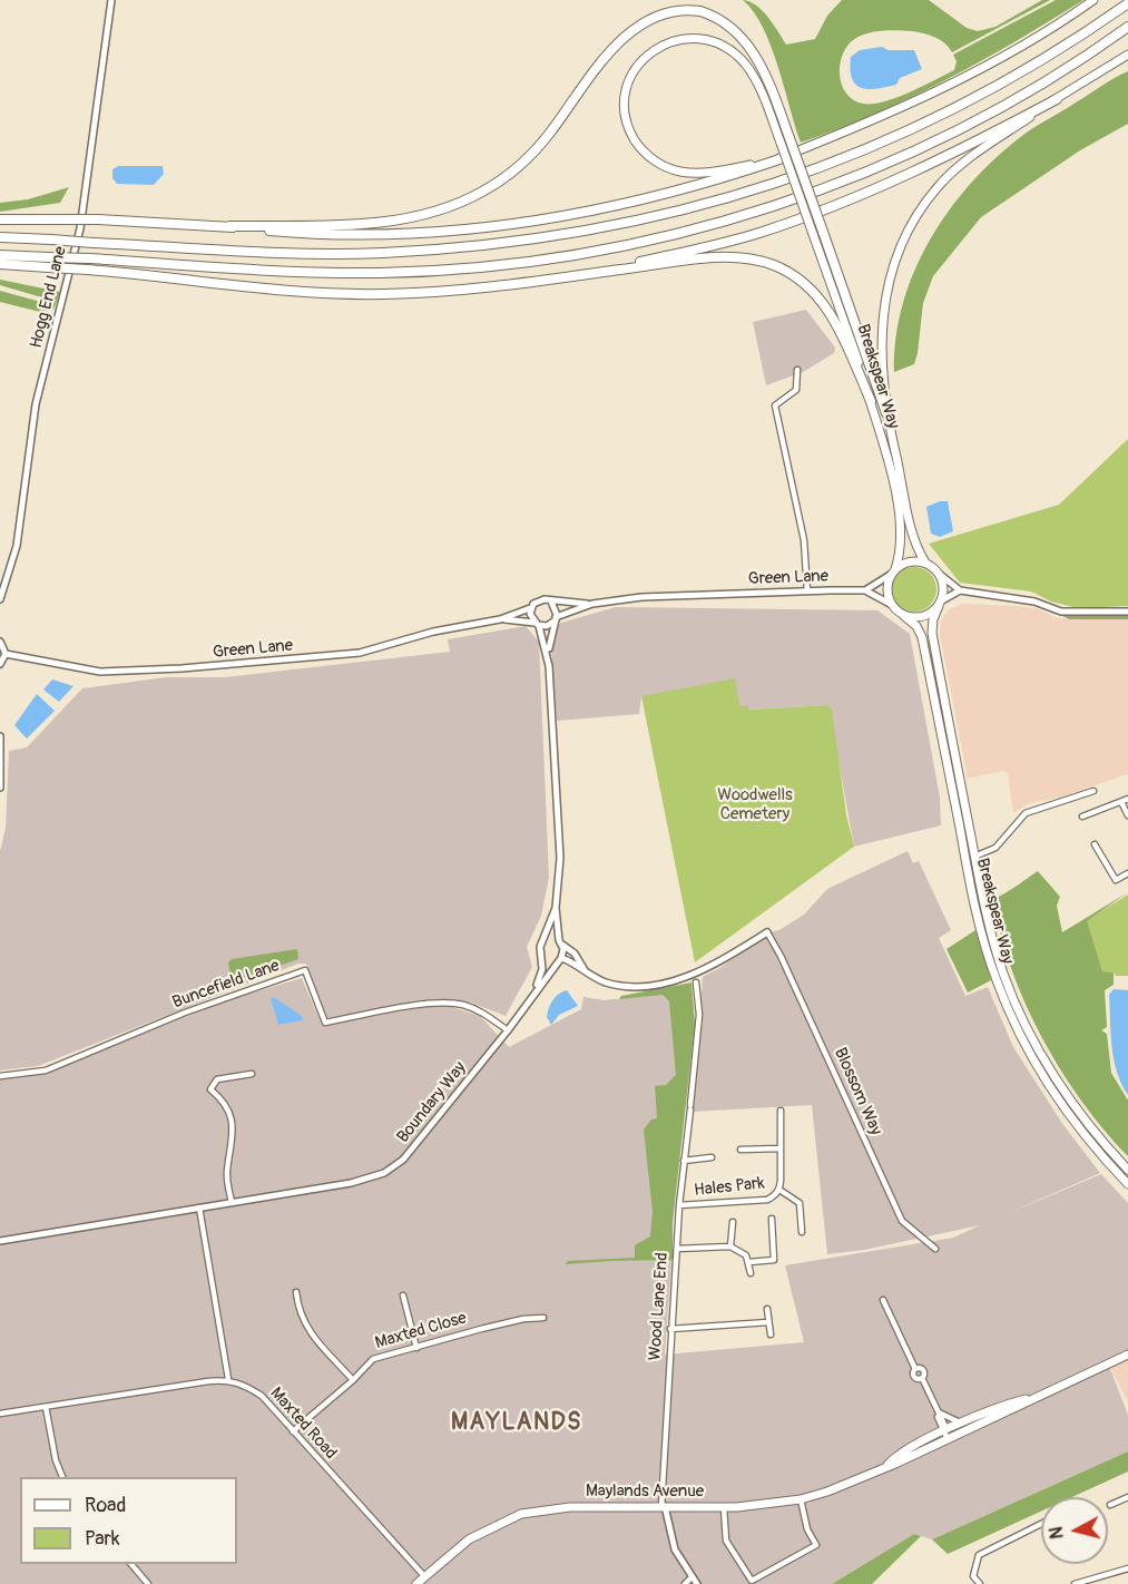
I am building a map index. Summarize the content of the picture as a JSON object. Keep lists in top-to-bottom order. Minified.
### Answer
{"streets":{"main road":["Breakspear Way","Maylands Avenue"],"street":["Hogg End Lane","Green Lane","Buncefield Lane","Blossom Way","Boundary Way","Hales Park","Wood Lane End","Maxted Close","Maxted Road"]},"crossings":[["Breakspear Way","Green Lane"],["Buncefield Lane","Boundary Way"],["Hales Park","Wood Lane End"],["Wood Lane End","Maylands Avenue"],["Maxted Close","Maxted Road"],["Maxted Road","Maylands Avenue"]],"districts":["MAYLANDS"],"parks":["Woodwells Cemetery"],"legend":["Road","Park"],"north":"left"}
